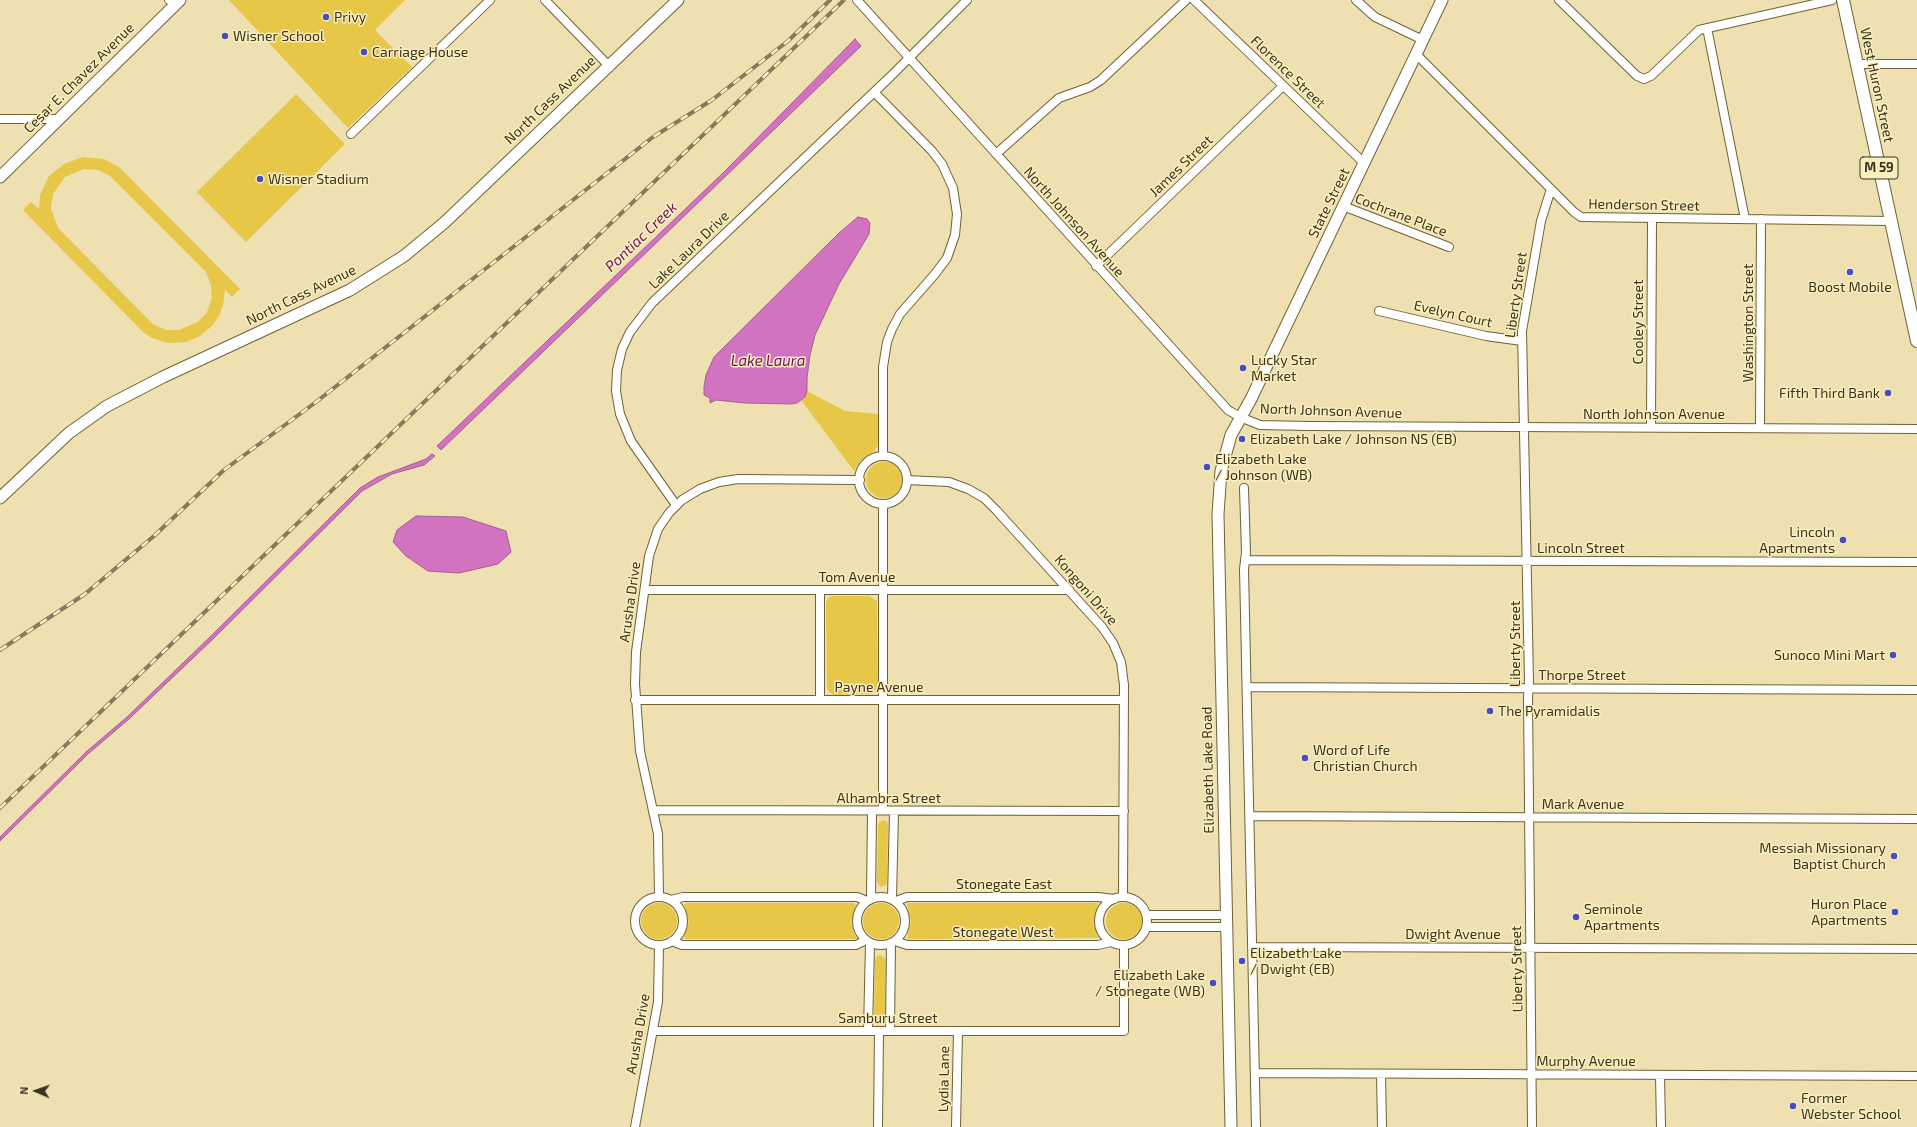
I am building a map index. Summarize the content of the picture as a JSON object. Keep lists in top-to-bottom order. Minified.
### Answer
{"streets":{"highway":["West Huron Street","M 59"],"main road":["Cesar E. Chavez Avenue","North Cass Avenue","State Street","Elizabeth Lake Road"],"street":["Florence Street","James Street","Henderson Street","Cochrane Place","North Johnson Avenue","Lake Laura Drive","Liberty Street","Evelyn Court","Cooley Street","Washington Street","Lincoln Street","Tom Avenue","Kongoni Drive","Arusha Drive","Thorpe Street","Payne Avenue","Alhambra Street","Mark Avenue","Stonegate East","Stonegate West","Dwight Avenue","Samburu Street","Murphy Avenue","Lydia Lane"]},"crossings":[["Florence Street","James Street"],["Florence Street","State Street"],["West Huron Street","Henderson Street"],["James Street","North Johnson Avenue"],["State Street","Henderson Street"],["State Street","Cochrane Place"],["State Street","North Johnson Avenue"],["State Street","Elizabeth Lake Road"],["Henderson Street","Liberty Street"],["Henderson Street","Cooley Street"],["Henderson Street","Washington Street"],["North Johnson Avenue","Lake Laura Drive"],["North Johnson Avenue","Liberty Street"],["North Johnson Avenue","Cooley Street"],["North Johnson Avenue","Washington Street"],["North Johnson Avenue","Elizabeth Lake Road"],["Lake Laura Drive","Arusha Drive"],["Liberty Street","Evelyn Court"],["Liberty Street","Lincoln Street"],["Liberty Street","Thorpe Street"],["Liberty Street","Mark Avenue"],["Liberty Street","Dwight Avenue"],["Liberty Street","Murphy Avenue"],["Tom Avenue","Kongoni Drive"],["Tom Avenue","Arusha Drive"],["Kongoni Drive","Arusha Drive"],["Kongoni Drive","Payne Avenue"],["Kongoni Drive","Alhambra Street"],["Kongoni Drive","Stonegate East"],["Kongoni Drive","Stonegate West"],["Kongoni Drive","Samburu Street"],["Arusha Drive","Payne Avenue"],["Arusha Drive","Alhambra Street"],["Arusha Drive","Samburu Street"],["Stonegate East","Stonegate West"],["Stonegate East","Samburu Street"],["Stonegate West","Samburu Street"],["Samburu Street","Lydia Lane"]],"water":["Pontiac Creek","Lake Laura"],"places":["Privy","Wisner School","Carriage House","Wisner Stadium","Boost Mobile","Lucky Star Market","Fifth Third Bank","Elizabeth Lake / Johnson NS (EB)","Elizabeth Lake / Johnson (WB)","Lincoln Apartments","Sunoco Mini Mart","The Pyramidalis","Word of Life Christian Church","Messiah Missionary Baptist Church","Huron Place Apartments","Seminole Apartments","Elizabeth Lake / Dwight (EB)","Elizabeth Lake / Stonegate (WB)","Former Webster School"],"north":"left"}
